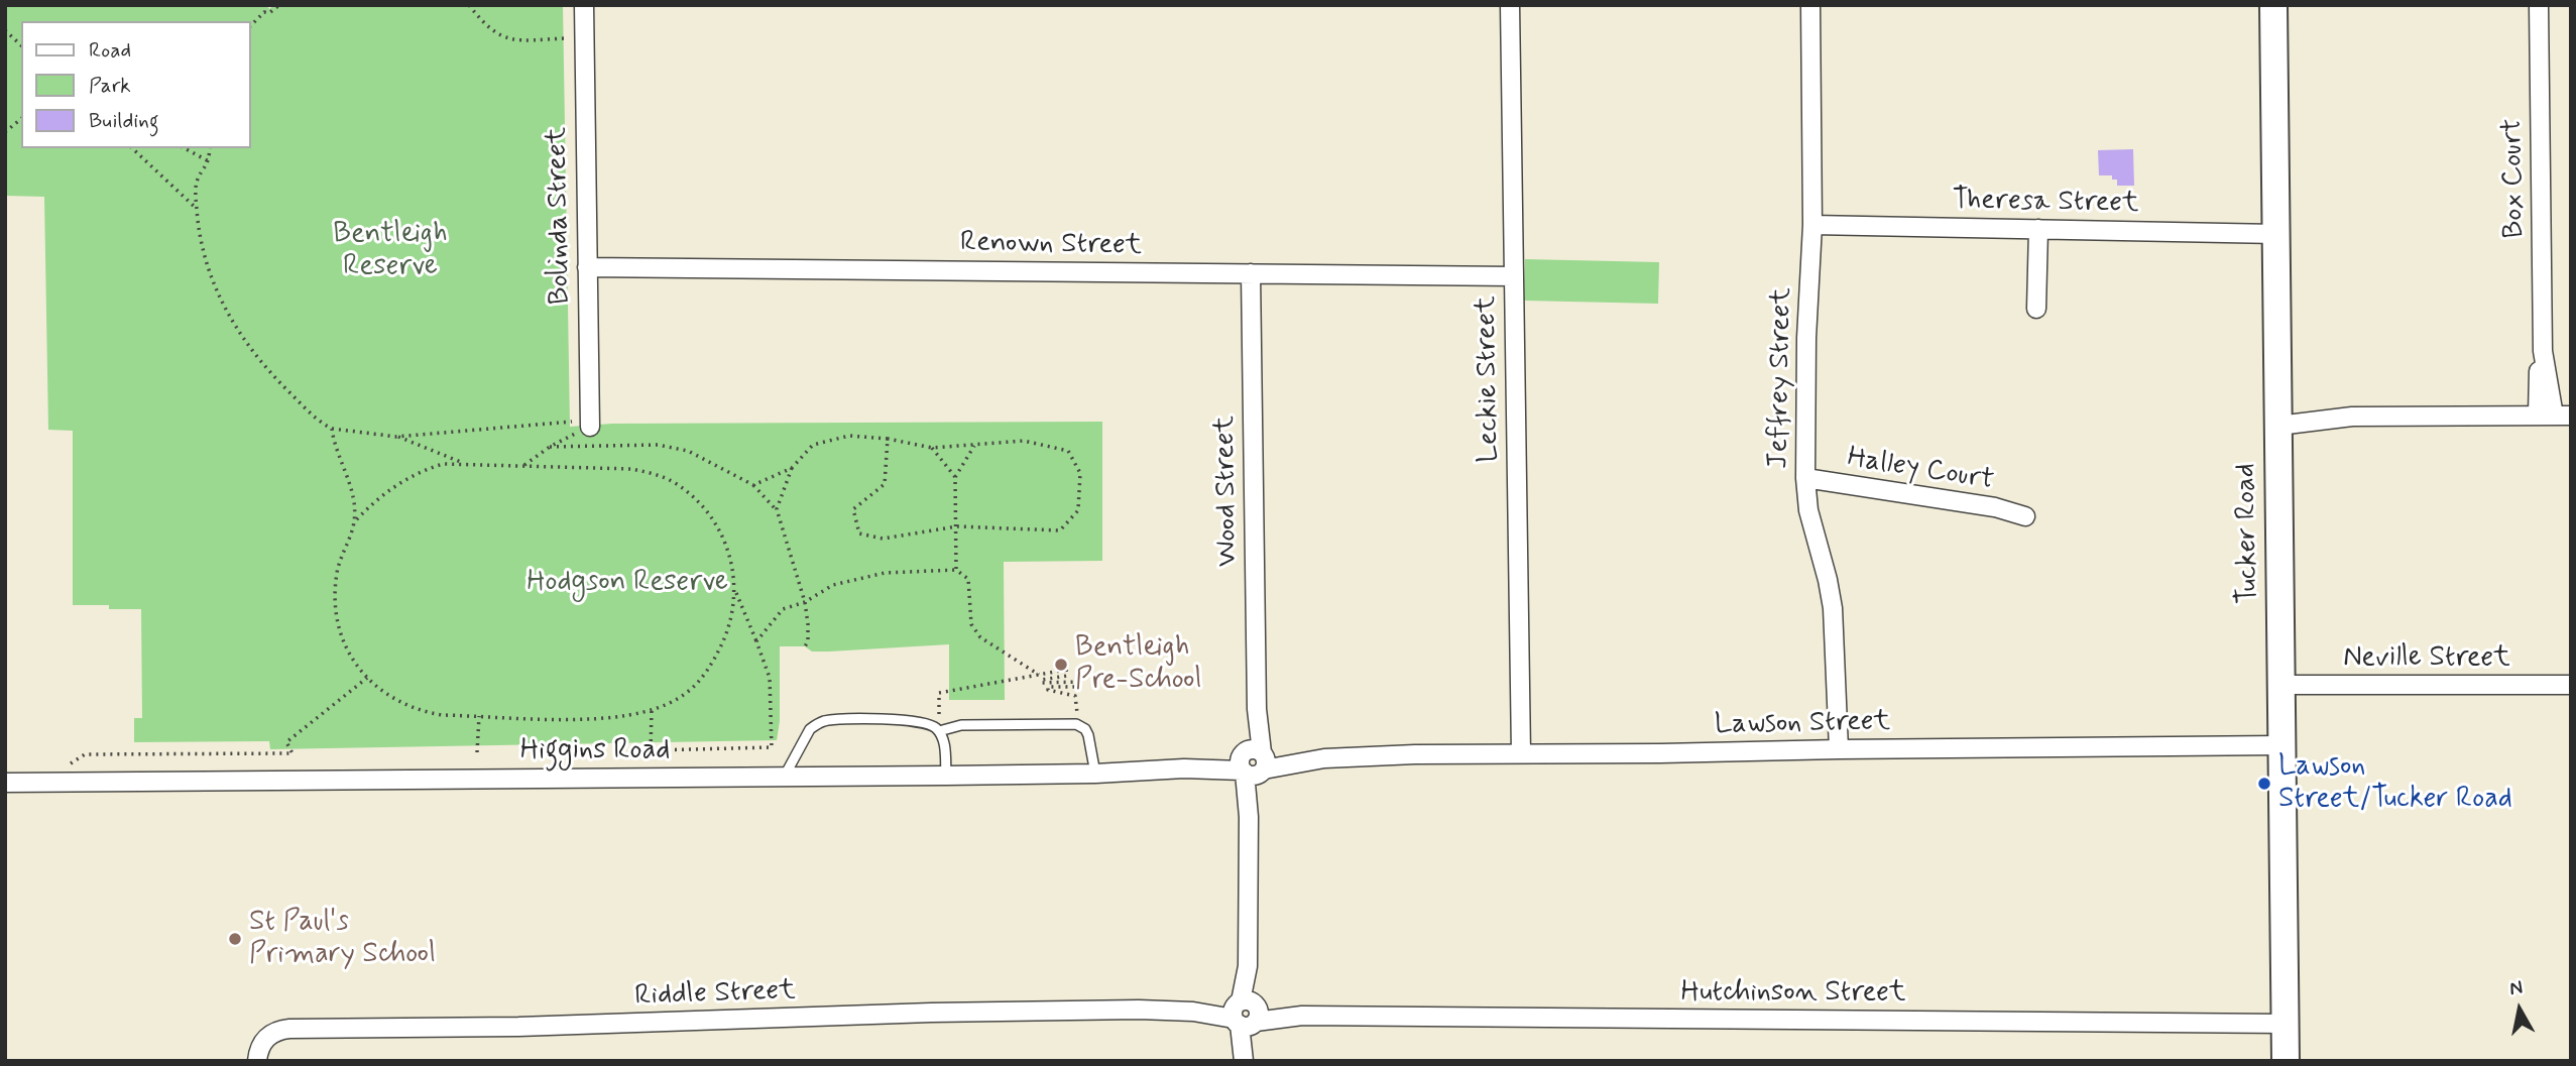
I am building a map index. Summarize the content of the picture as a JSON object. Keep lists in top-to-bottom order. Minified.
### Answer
{"streets":{"street":["Box Court","Theresa Street","Bolinda Street","Renown Street","Jeffrey Street","Leckie Street","Halley Court","Wood Street","Tucker Road","Neville Street","Lawson Street","Higgins Road","Hutchinson Street","Riddle Street"]},"crossings":[["Theresa Street","Jeffrey Street"],["Theresa Street","Tucker Road"],["Bolinda Street","Renown Street"],["Renown Street","Leckie Street"],["Renown Street","Wood Street"],["Jeffrey Street","Halley Court"],["Jeffrey Street","Lawson Street"],["Leckie Street","Lawson Street"],["Wood Street","Lawson Street"],["Wood Street","Higgins Road"],["Wood Street","Hutchinson Street"],["Wood Street","Riddle Street"],["Tucker Road","Neville Street"],["Tucker Road","Lawson Street"],["Tucker Road","Hutchinson Street"],["Lawson Street","Higgins Road"],["Hutchinson Street","Riddle Street"]],"parks":["Bentleigh Reserve","Hodgson Reserve"],"places":["Bentleigh Pre-School","Lawson Street/Tucker Road","St Paul's Primary School"],"legend":["Road","Park","Building"],"north":"top"}
